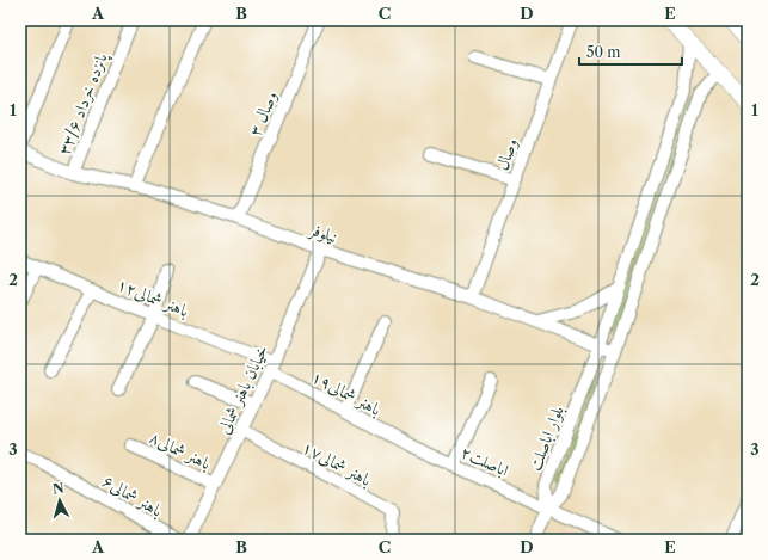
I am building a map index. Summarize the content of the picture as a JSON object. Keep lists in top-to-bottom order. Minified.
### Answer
{"streets":{"street":["پانزده خرداد ۳۳/۶","وصال ۳","وصال","نیلوفر","باهنر شمالی۱۲","خیابان باهنر شمالی","باهنر شمالی۱۹","بلوار اباصلت","باهنر شمالی۸","اباصلت۲","باهنر شمالی۱۷","باهنر شمالی۶"]},"crossings":[["پانزده خرداد ۳۳/۶","نیلوفر"],["وصال ۳","نیلوفر"],["وصال","نیلوفر"],["نیلوفر","خیابان باهنر شمالی"],["نیلوفر","بلوار اباصلت"],["باهنر شمالی۱۲","خیابان باهنر شمالی"],["باهنر شمالی۱۲","باهنر شمالی۱۹"],["خیابان باهنر شمالی","باهنر شمالی۱۹"],["خیابان باهنر شمالی","باهنر شمالی۸"],["خیابان باهنر شمالی","باهنر شمالی۱۷"],["باهنر شمالی۱۹","اباصلت۲"],["بلوار اباصلت","اباصلت۲"]],"scale_bar":"50 m","north":"top","grid":{"columns":["A","B","C","D","E"],"rows":["1","2","3"]}}
